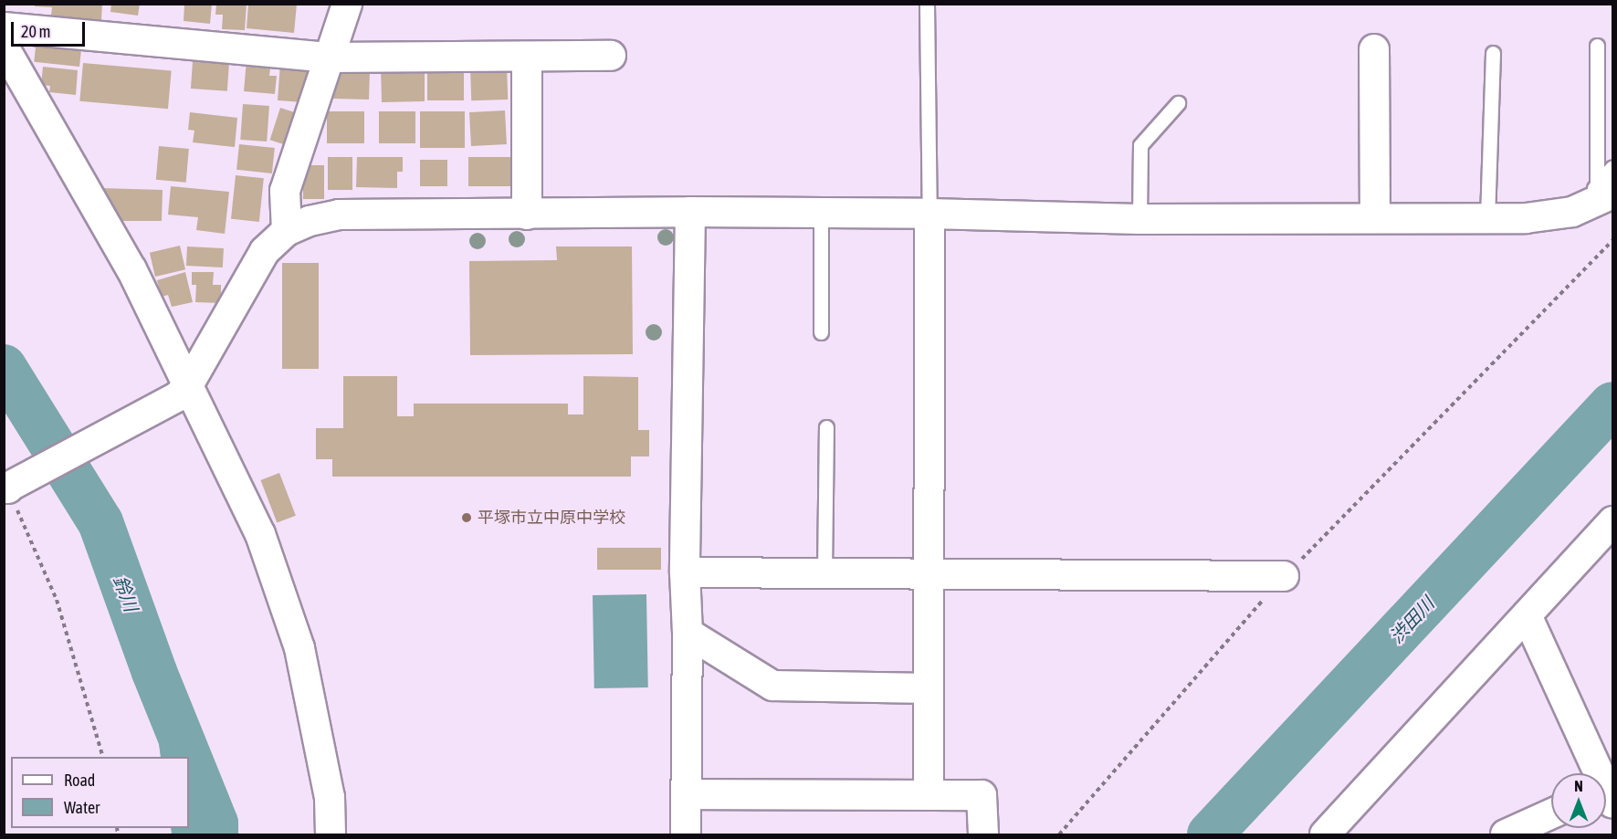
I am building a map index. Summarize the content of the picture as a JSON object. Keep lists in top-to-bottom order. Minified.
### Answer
{"water":["鈴川","渋田川"],"places":["平塚市立中原中学校"],"legend":["Road","Water"],"scale_bar":"20 m","north":"top"}
